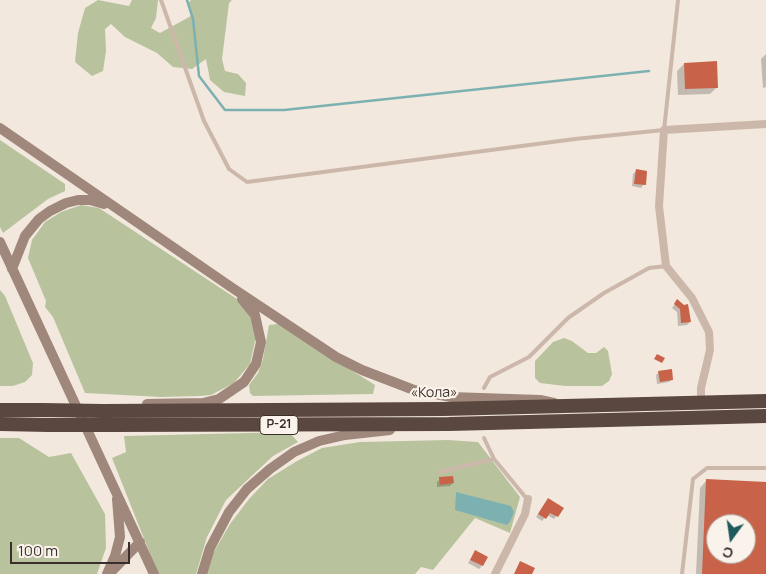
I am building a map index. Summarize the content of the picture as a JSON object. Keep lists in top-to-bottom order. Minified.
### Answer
{"streets":{"highway":["«Кола»","Р-21"]},"crossings":[["«Кола»","Р-21"]],"scale_bar":"100 m","north":"bottom"}
